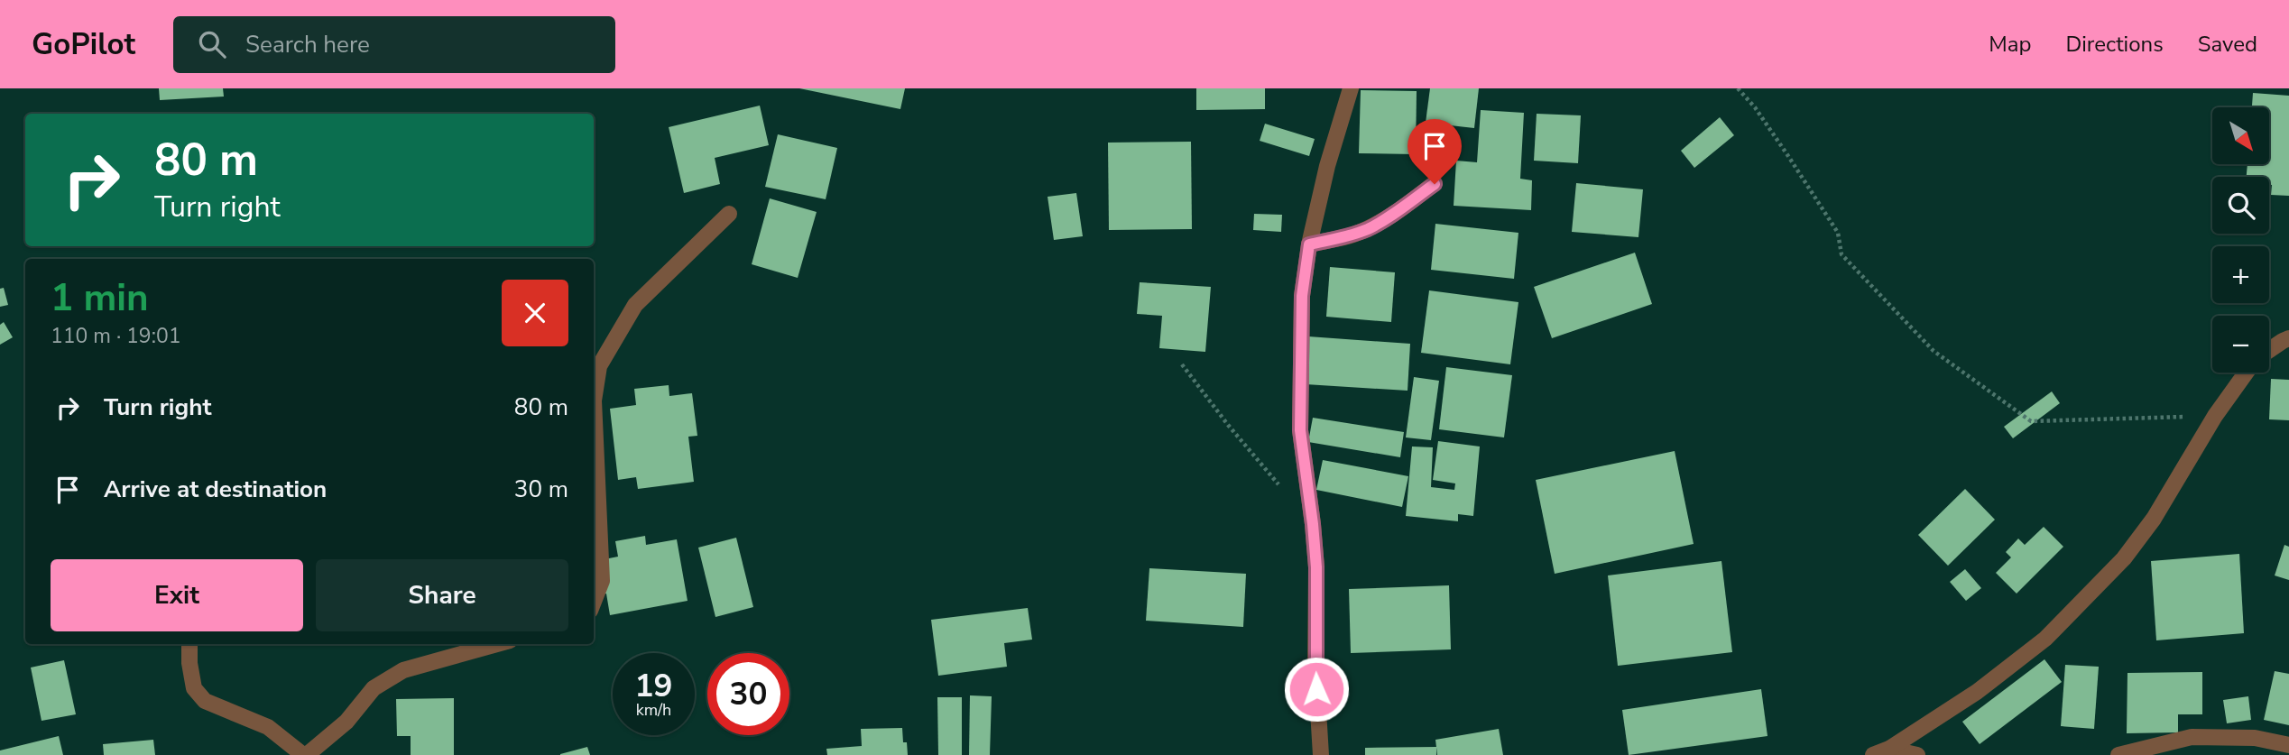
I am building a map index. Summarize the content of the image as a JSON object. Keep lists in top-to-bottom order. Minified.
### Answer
{"north":"bottom right","page":{"header":"GoPilot","search":"Search here","nav":["Map","Directions","Saved"],"map_buttons":["+","−"],"turn":["80 m","Turn right"],"heading":["1 min","110 m · 19:01"],"list":[{"name":"Turn right","value":"80 m"},{"name":"Arrive at destination","value":"30 m"}],"buttons":["Exit","Share"],"speed":"19 km/h","limit":"30"}}
